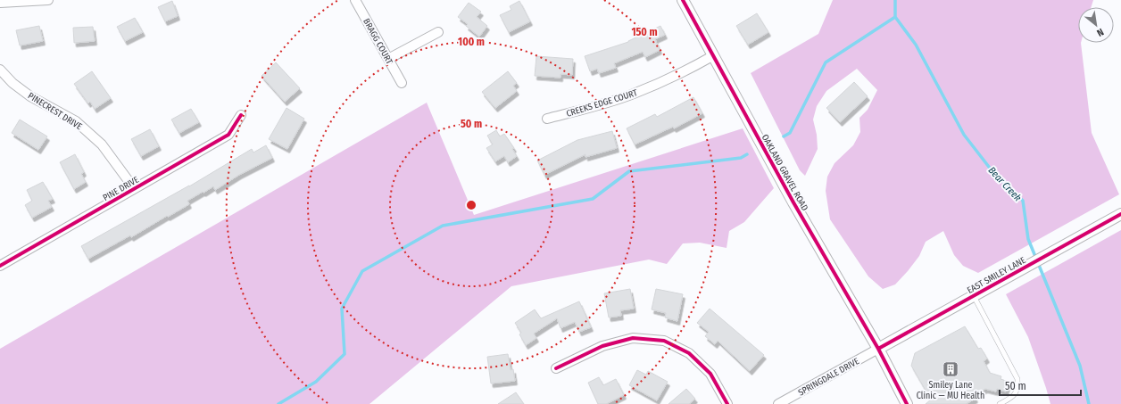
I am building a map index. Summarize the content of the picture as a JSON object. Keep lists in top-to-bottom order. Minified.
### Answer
{"streets":{"street":["BRAGG COURT","CREEKS EDGE COURT","PINECREST DRIVE","OAKLAND GRAVEL ROAD","PINE DRIVE","EAST SMILEY LANE","SPRINGDALE DRIVE"]},"crossings":[["CREEKS EDGE COURT","OAKLAND GRAVEL ROAD"],["PINECREST DRIVE","PINE DRIVE"],["OAKLAND GRAVEL ROAD","EAST SMILEY LANE"],["OAKLAND GRAVEL ROAD","SPRINGDALE DRIVE"],["EAST SMILEY LANE","SPRINGDALE DRIVE"]],"water":["Bear Creek"],"places":{"building":["Smiley Lane Clinic — MU Health"]},"scale_bar":"50 m","north":"bottom right","rings":["150 m","100 m","50 m"]}
